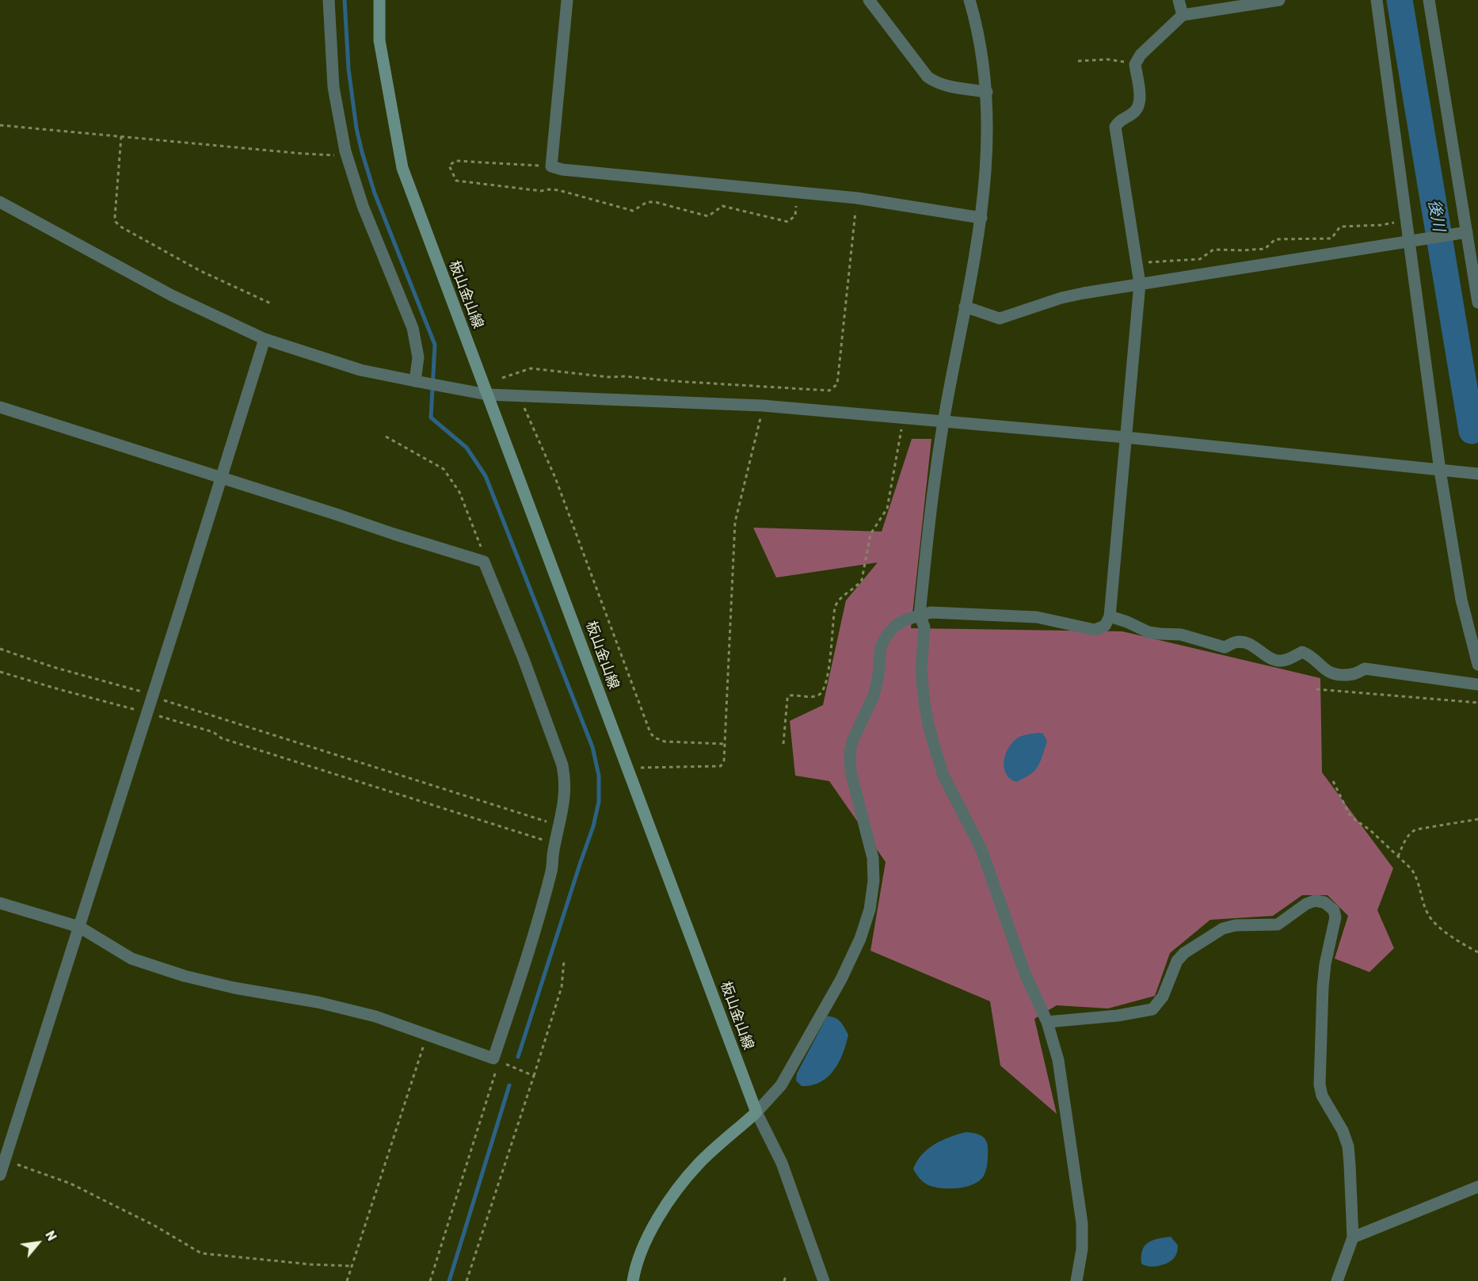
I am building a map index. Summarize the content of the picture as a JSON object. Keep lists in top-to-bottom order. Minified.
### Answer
{"streets":{"main road":["板山金山線"]},"water":["後川"],"north":"top right"}
